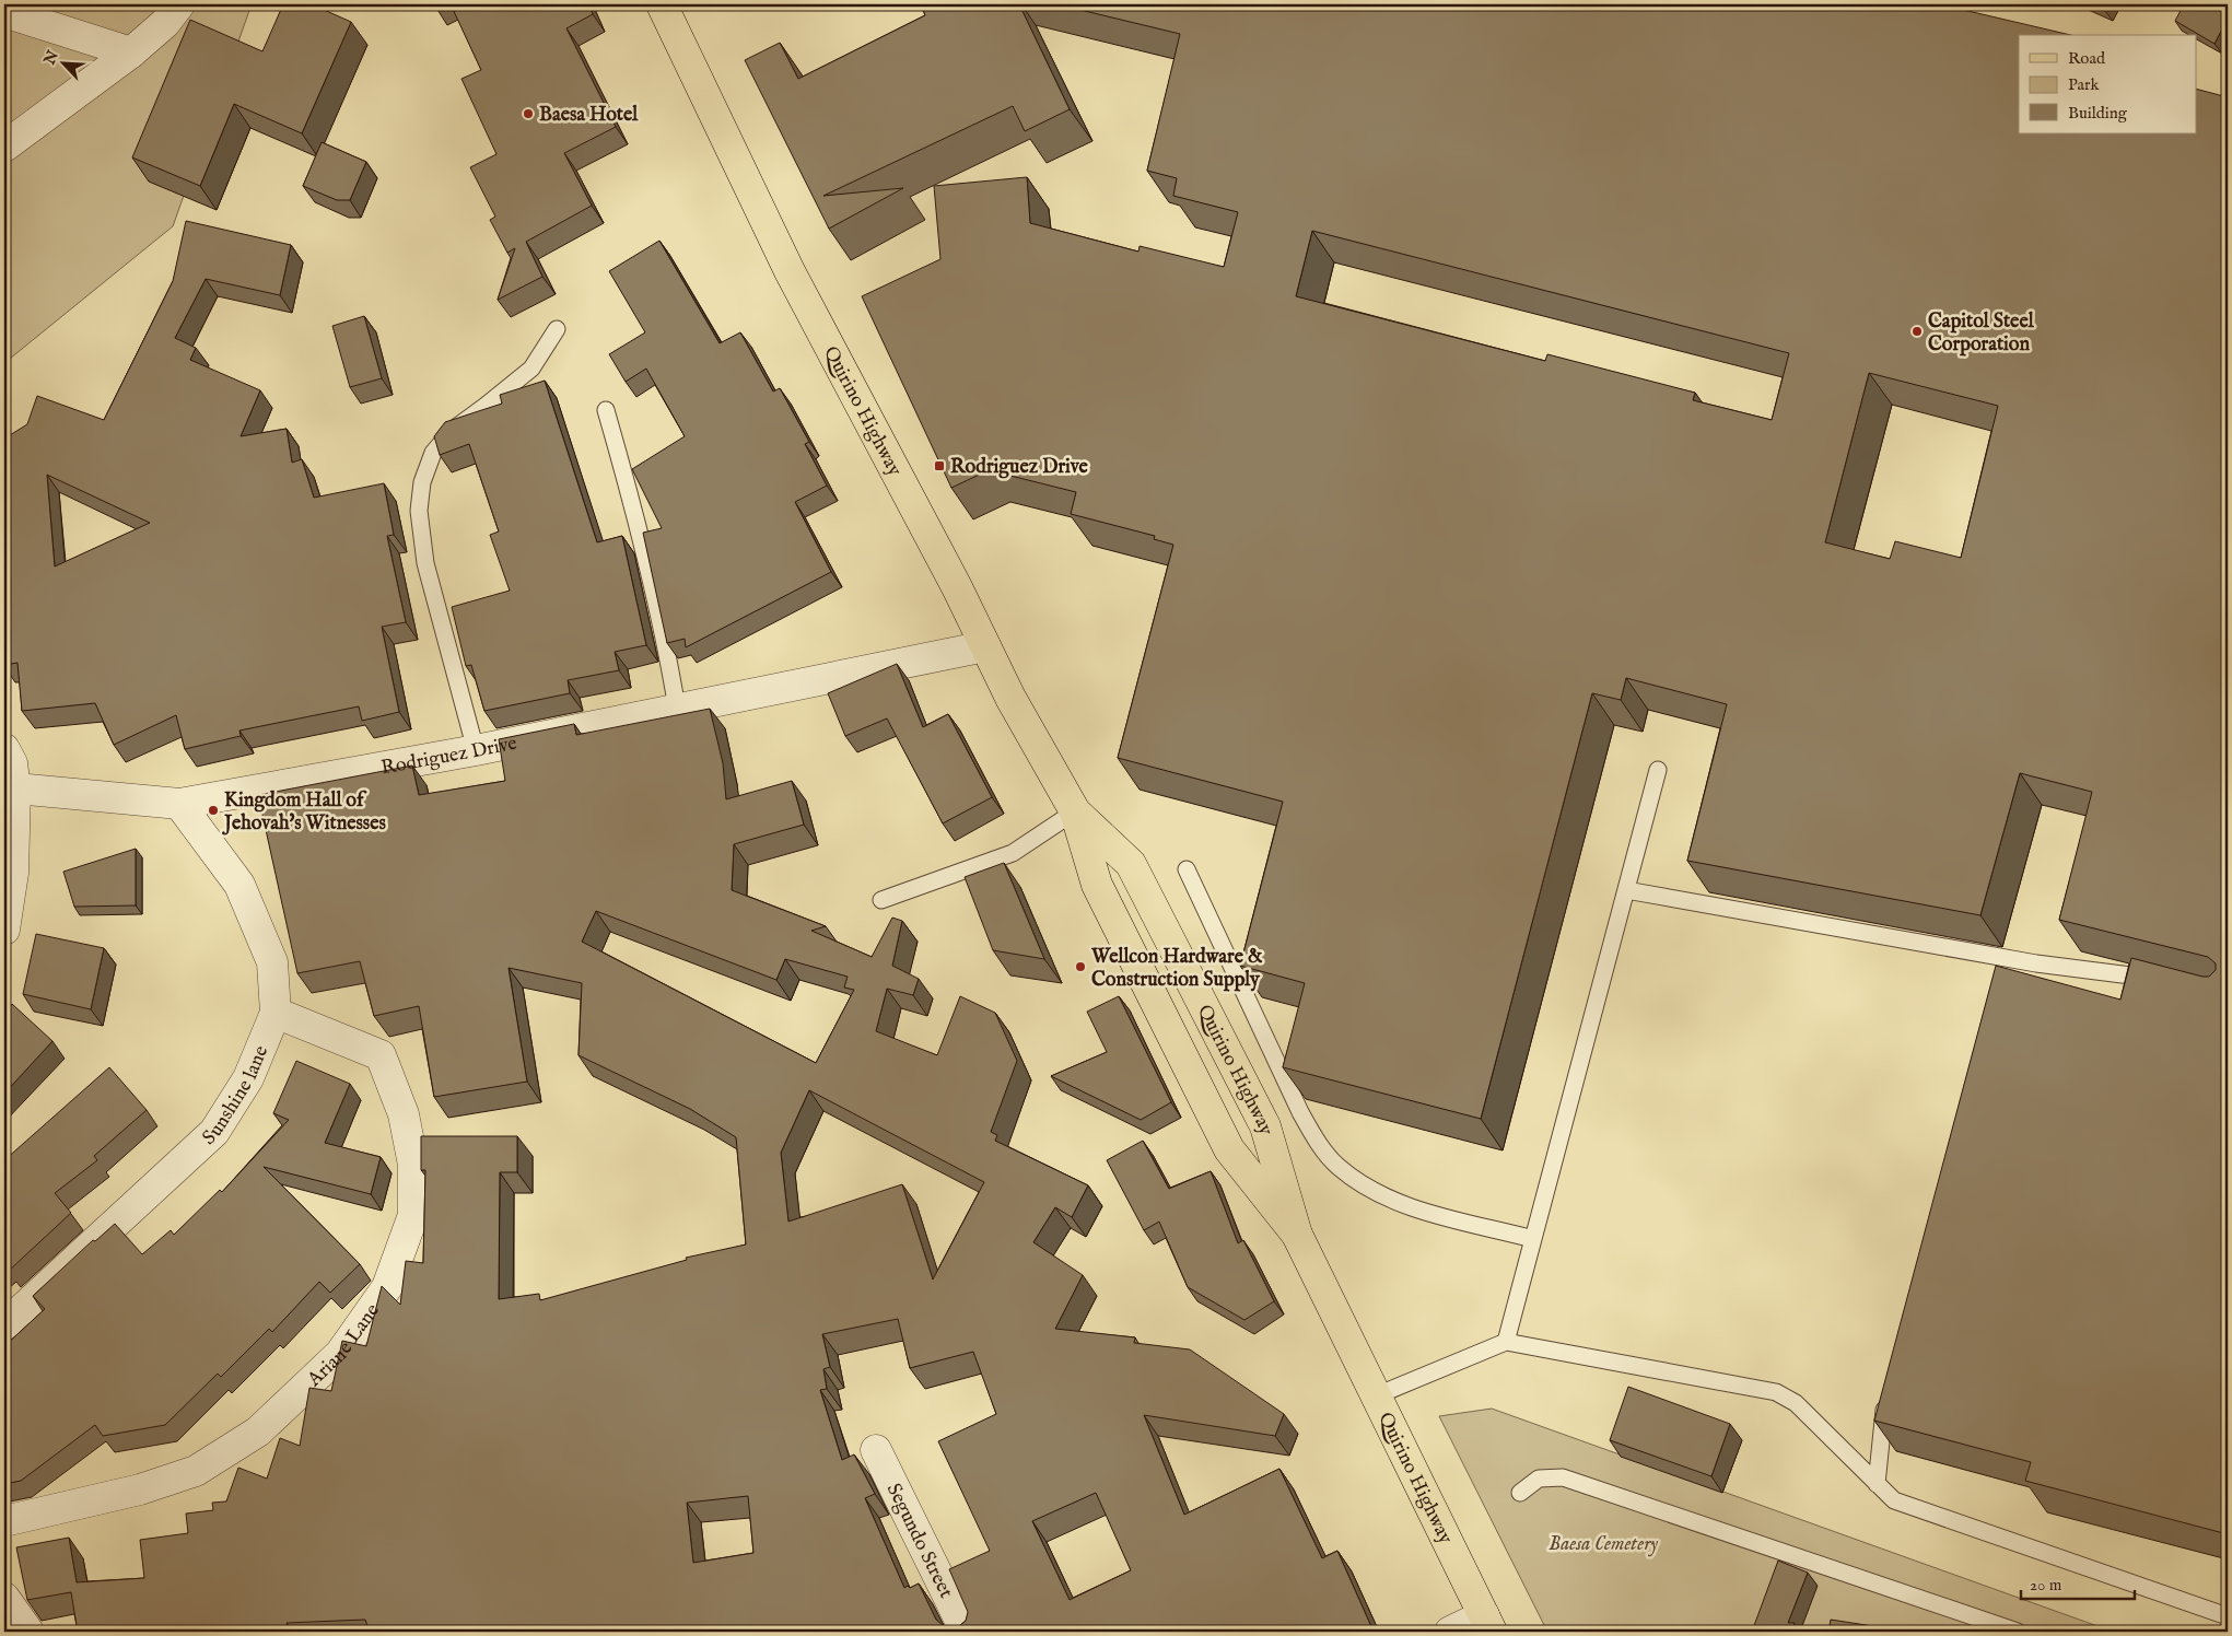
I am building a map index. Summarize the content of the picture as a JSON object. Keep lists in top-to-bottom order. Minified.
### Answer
{"streets":{"main road":["Quirino Highway"],"street":["Rodriguez Drive","Sunshine lane","Ariane Lane","Segundo Street"]},"crossings":[["Quirino Highway","Rodriguez Drive"],["Rodriguez Drive","Sunshine lane"],["Sunshine lane","Ariane Lane"]],"parks":["Baesa Cemetery"],"places":{"other":["Baesa Hotel","Capitol Steel Corporation","Kingdom Hall of Jehovah's Witnesses","Wellcon Hardware & Construction Supply"],"transit":["Rodriguez Drive"]},"legend":["Road","Park","Building"],"scale_bar":"20 m","north":"top left"}
